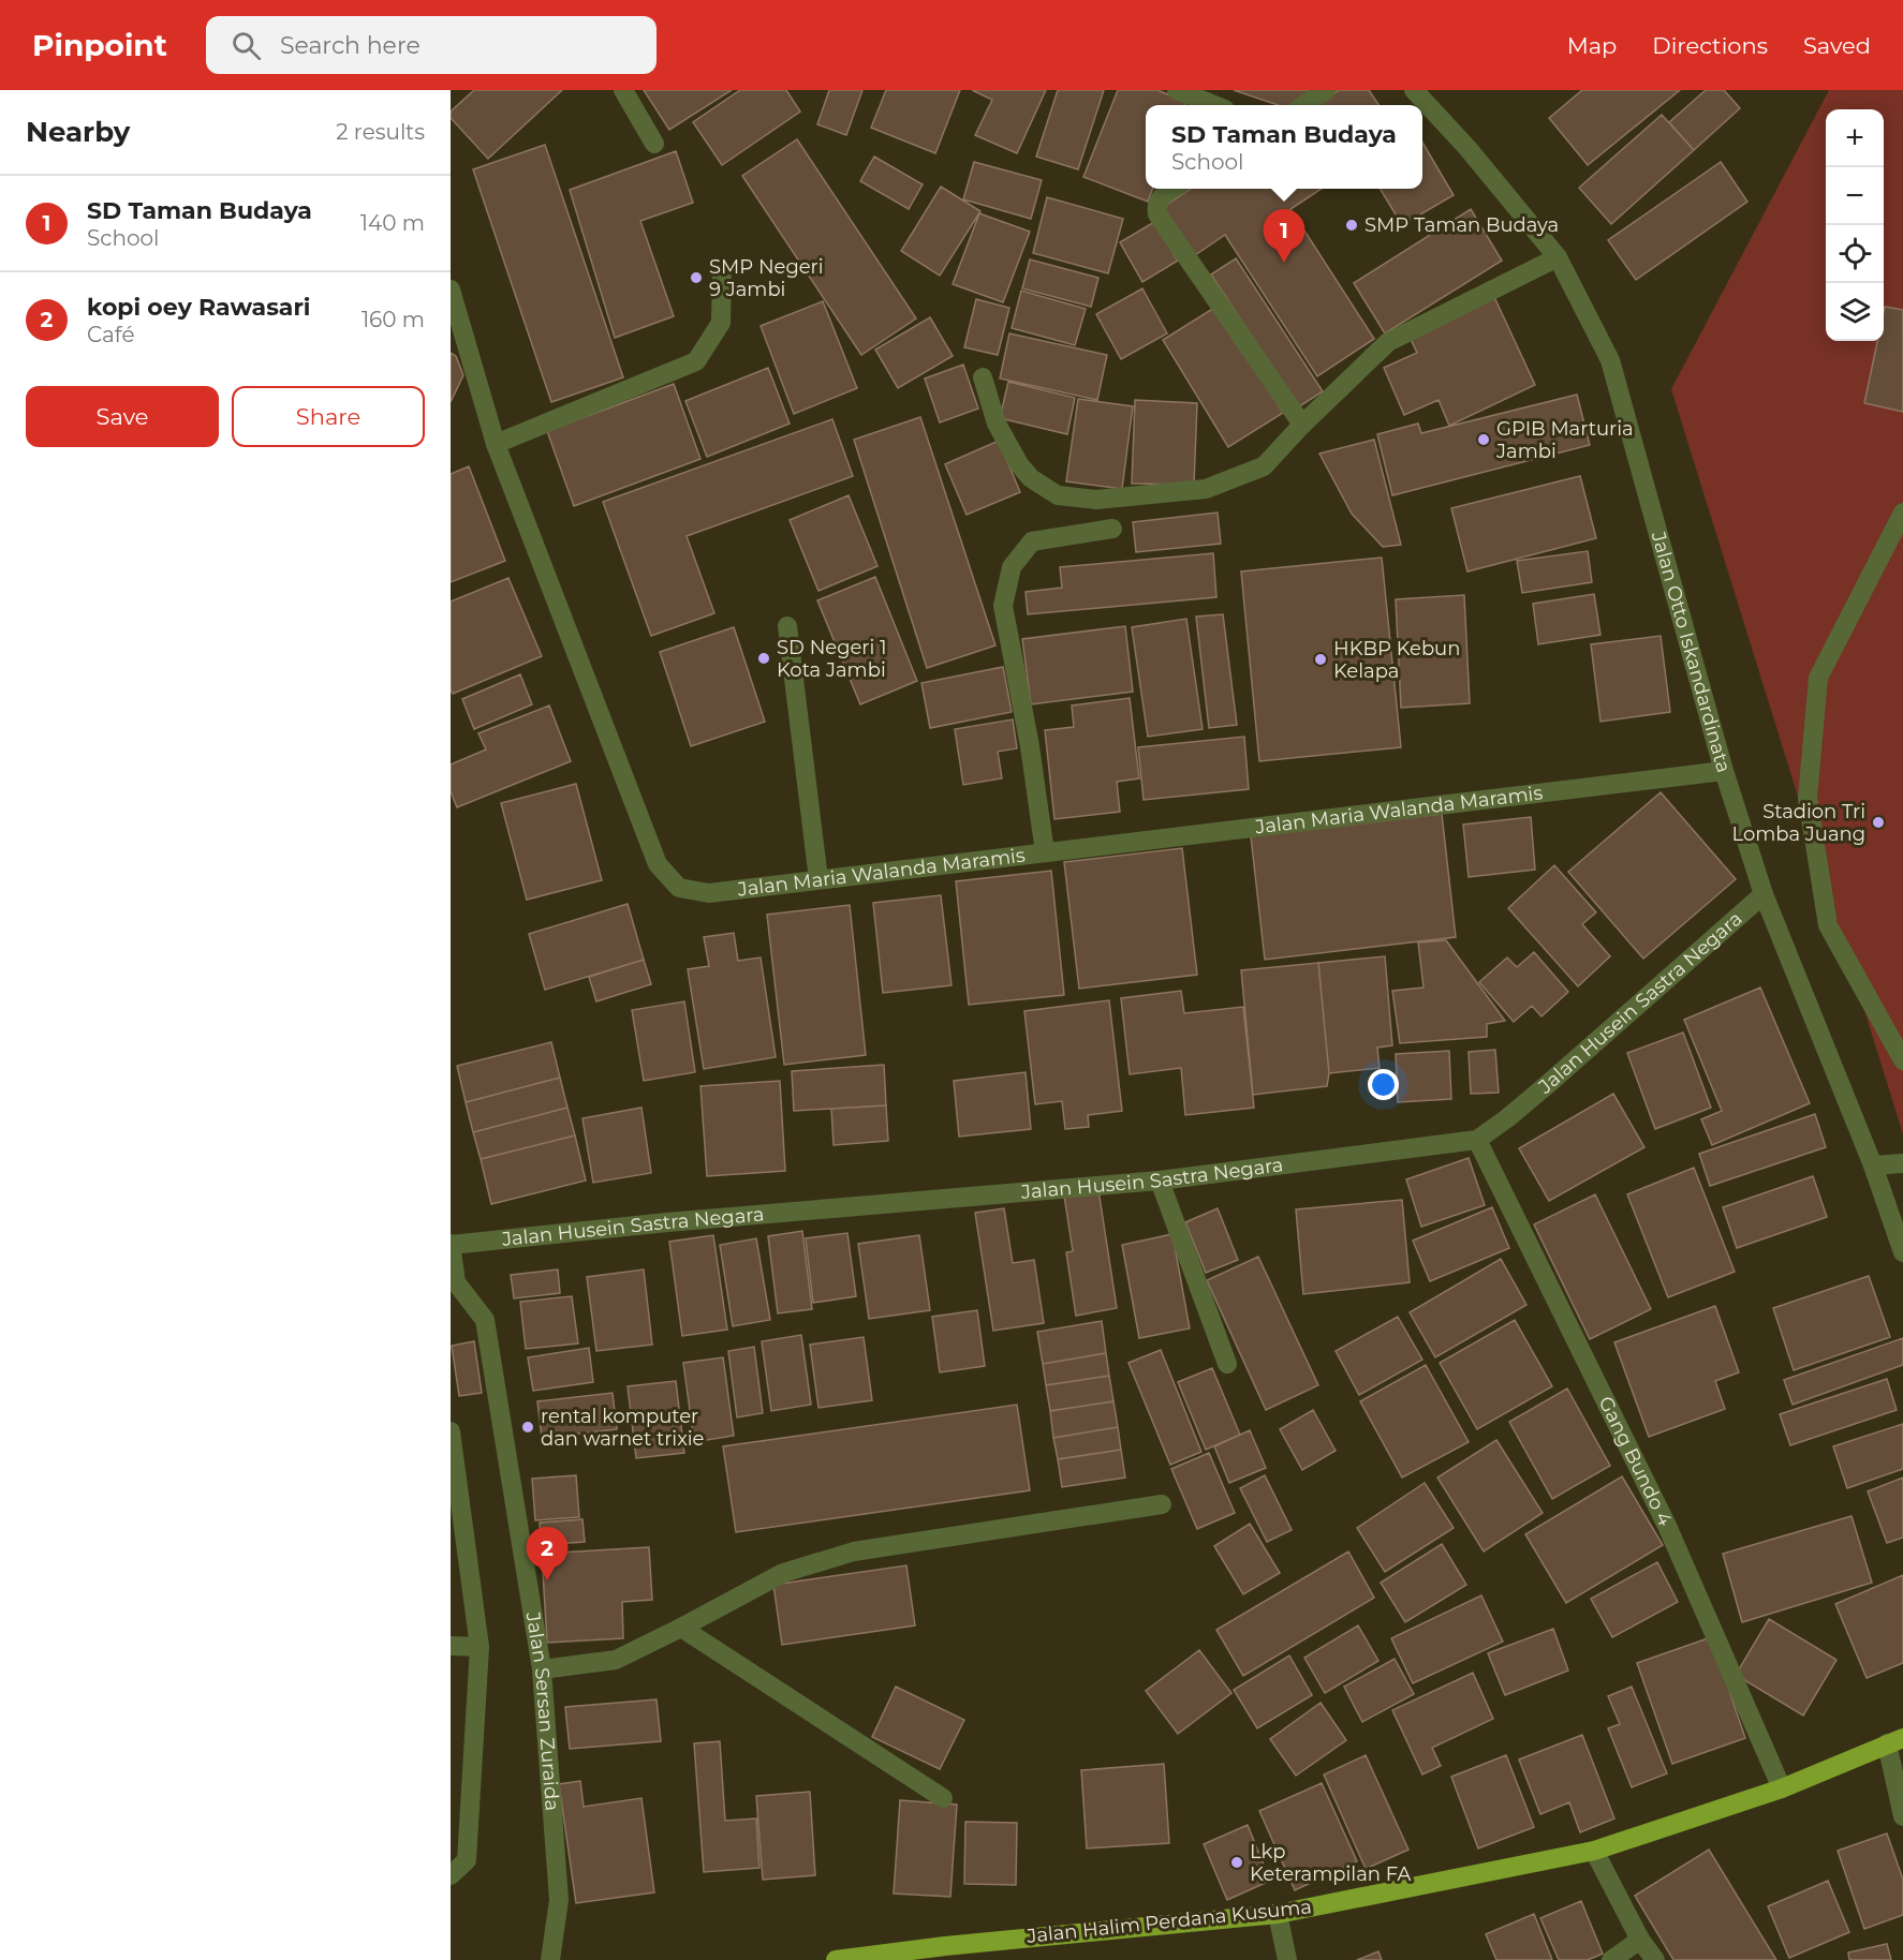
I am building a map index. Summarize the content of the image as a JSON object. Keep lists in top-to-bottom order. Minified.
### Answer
{"streets":{"main road":["Jalan Halim Perdana Kusuma"],"street":["Jalan Otto Iskandardinata","Jalan Maria Walanda Maramis","Jalan Husein Sastra Negara","Gang Bundo 4","Jalan Sersan Zuraida"]},"crossings":[["Jalan Otto Iskandardinata","Jalan Maria Walanda Maramis"],["Jalan Otto Iskandardinata","Jalan Husein Sastra Negara"],["Jalan Husein Sastra Negara","Gang Bundo 4"],["Jalan Husein Sastra Negara","Jalan Sersan Zuraida"],["Gang Bundo 4","Jalan Halim Perdana Kusuma"]],"places":["SMP Taman Budaya","SMP Negeri 9 Jambi","GPIB Marturia Jambi","SD Negeri 1 Kota Jambi","HKBP Kebun Kelapa","Stadion Tri Lomba Juang","rental komputer dan warnet trixie","Lkp Keterampilan FA"],"page":{"header":"Pinpoint","search":"Search here","nav":["Map","Directions","Saved"],"heading":["Nearby","2 results"],"popup":["SD Taman Budaya","School"],"map_buttons":["+","−"],"list":[{"mark":"1","name":"SD Taman Budaya","note":"School","value":"140 m"},{"mark":"2","name":"kopi oey Rawasari","note":"Café","value":"160 m"}],"pins":["1","2"],"buttons":["Save","Share"]}}
